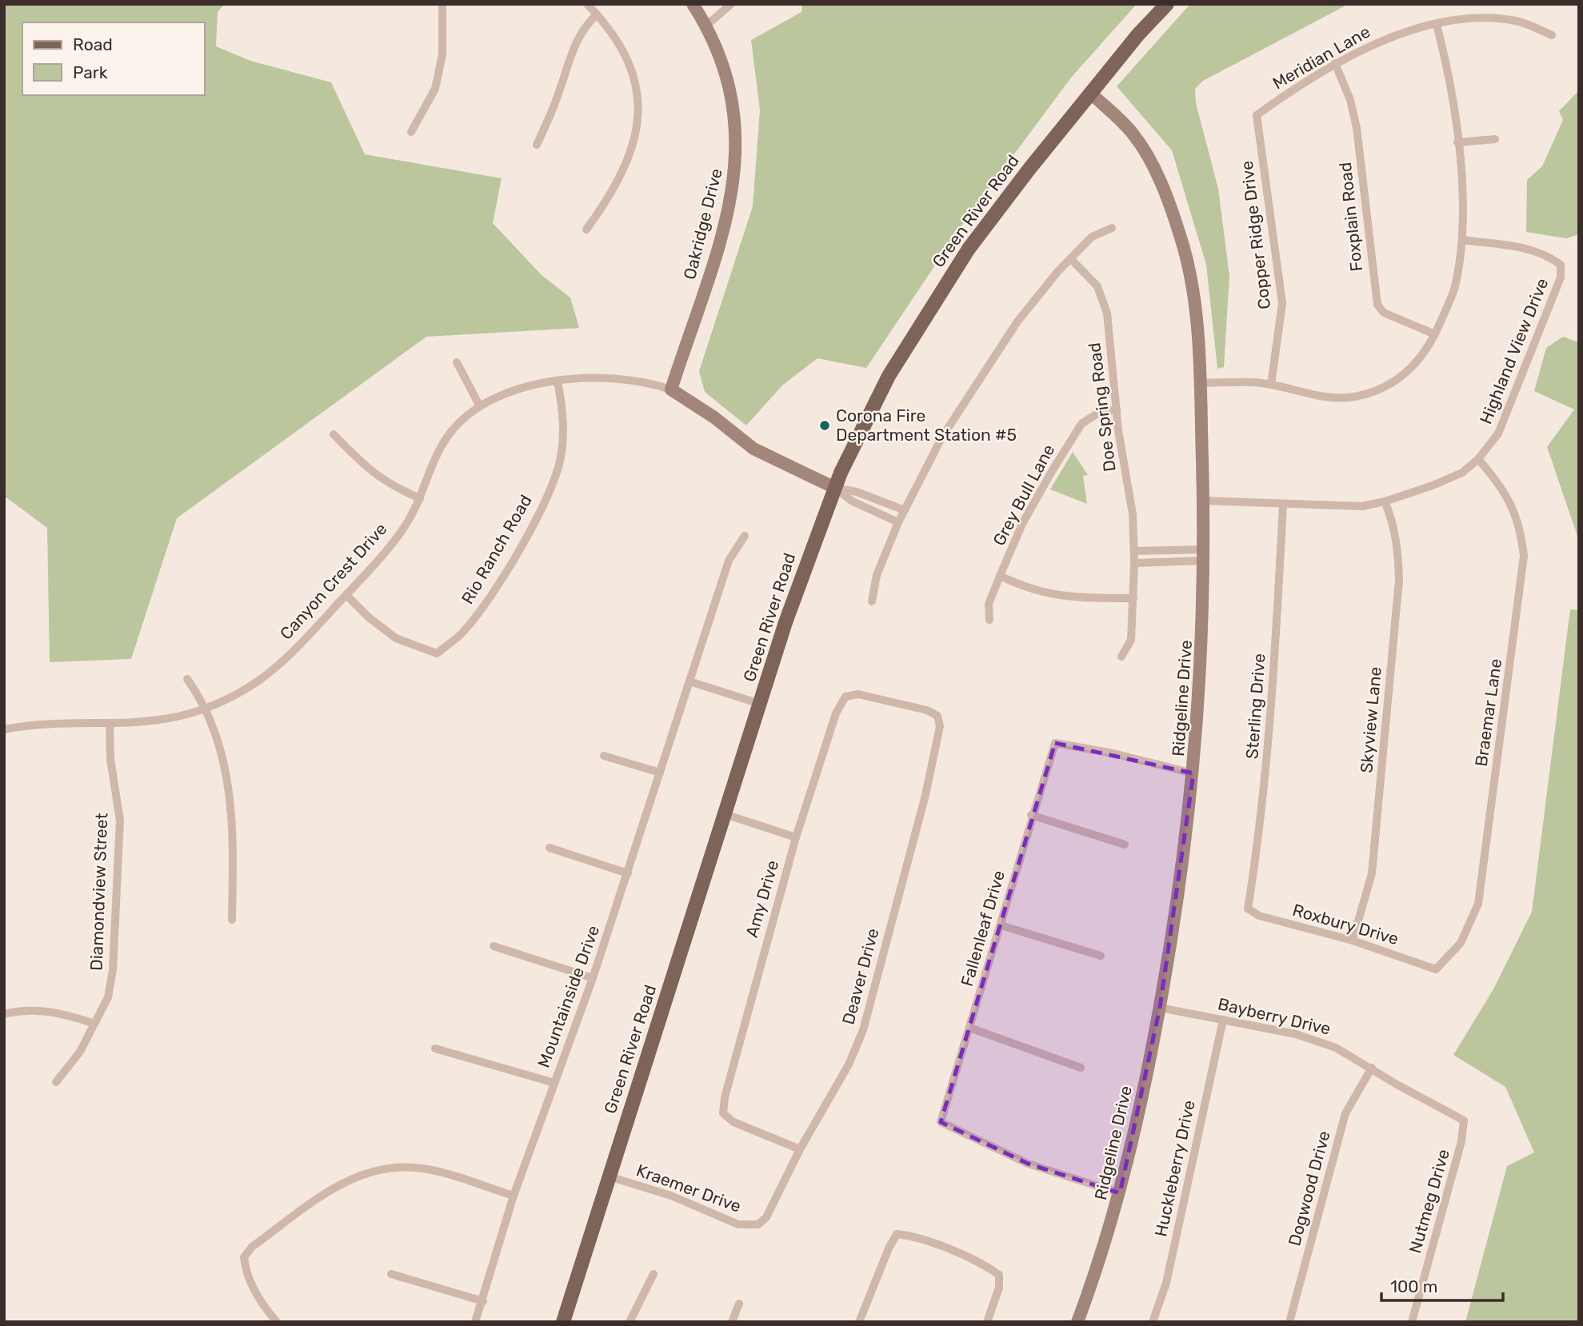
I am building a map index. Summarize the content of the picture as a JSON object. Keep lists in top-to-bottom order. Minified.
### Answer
{"streets":{"main road":["Green River Road"],"street":["Meridian Lane","Foxplain Road","Oakridge Drive","Copper Ridge Drive","Highland View Drive","Doe Spring Road","Grey Bull Lane","Rio Ranch Road","Canyon Crest Drive","Ridgeline Drive","Sterling Drive","Braemar Lane","Skyview Lane","Diamondview Street","Amy Drive","Roxbury Drive","Fallenleaf Drive","Deaver Drive","Mountainside Drive","Bayberry Drive","Huckleberry Drive","Kraemer Drive","Dogwood Drive","Nutmeg Drive"]},"crossings":[["Meridian Lane","Foxplain Road"],["Meridian Lane","Copper Ridge Drive"],["Green River Road","Canyon Crest Drive"],["Green River Road","Ridgeline Drive"],["Green River Road","Kraemer Drive"],["Oakridge Drive","Canyon Crest Drive"],["Highland View Drive","Ridgeline Drive"],["Highland View Drive","Sterling Drive"],["Highland View Drive","Braemar Lane"],["Highland View Drive","Skyview Lane"],["Doe Spring Road","Grey Bull Lane"],["Rio Ranch Road","Canyon Crest Drive"],["Canyon Crest Drive","Diamondview Street"],["Ridgeline Drive","Fallenleaf Drive"],["Ridgeline Drive","Bayberry Drive"],["Sterling Drive","Roxbury Drive"],["Braemar Lane","Roxbury Drive"],["Skyview Lane","Roxbury Drive"],["Amy Drive","Deaver Drive"],["Deaver Drive","Kraemer Drive"],["Bayberry Drive","Huckleberry Drive"],["Bayberry Drive","Dogwood Drive"],["Bayberry Drive","Nutmeg Drive"]],"places":["Corona Fire Department Station #5"],"legend":["Road","Park"],"scale_bar":"100 m"}
